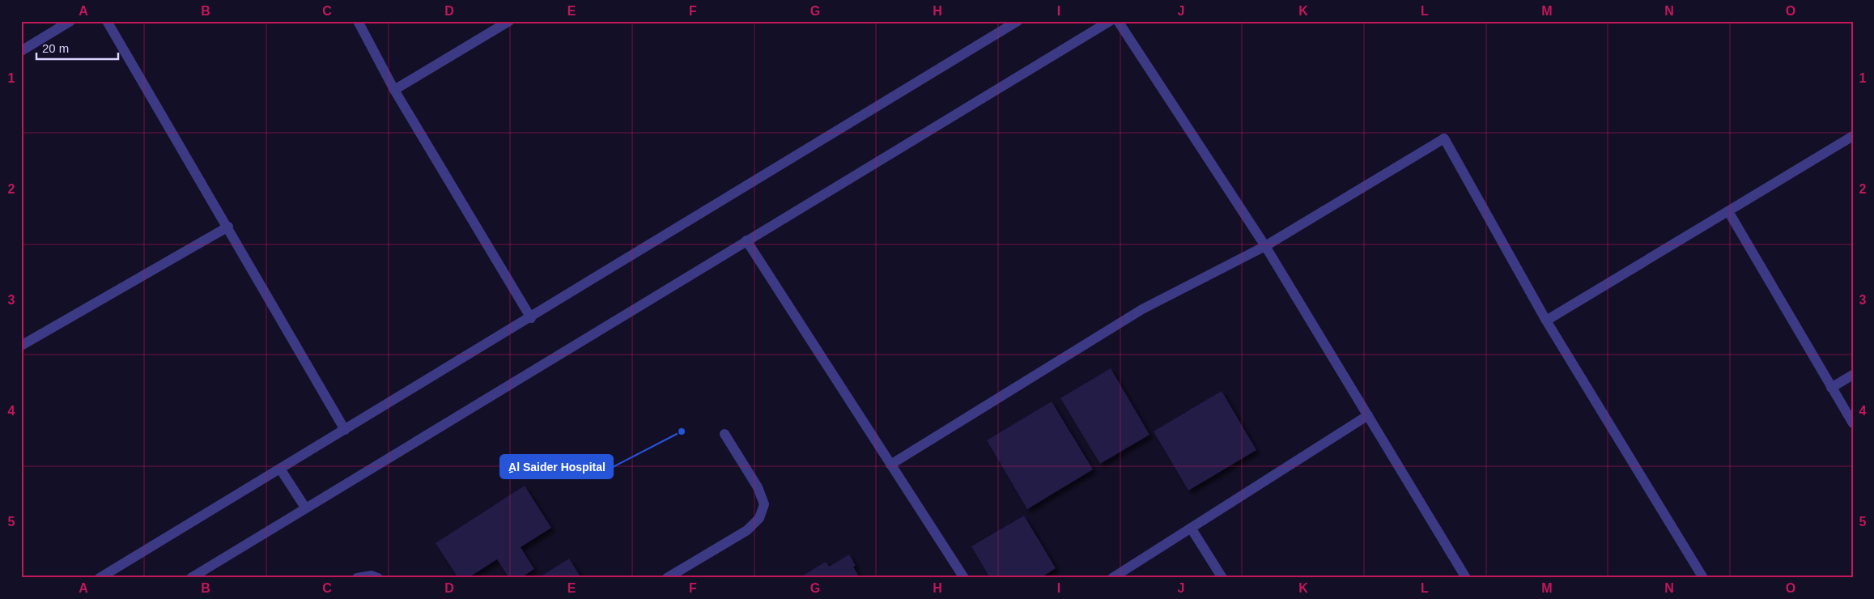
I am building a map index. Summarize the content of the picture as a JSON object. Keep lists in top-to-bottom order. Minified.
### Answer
{"places":["ِAl Saider Hospital"],"scale_bar":"20 m","grid":{"columns":["A","B","C","D","E","F","G","H","I","J","K","L","M","N","O"],"rows":["1","2","3","4","5"]}}
